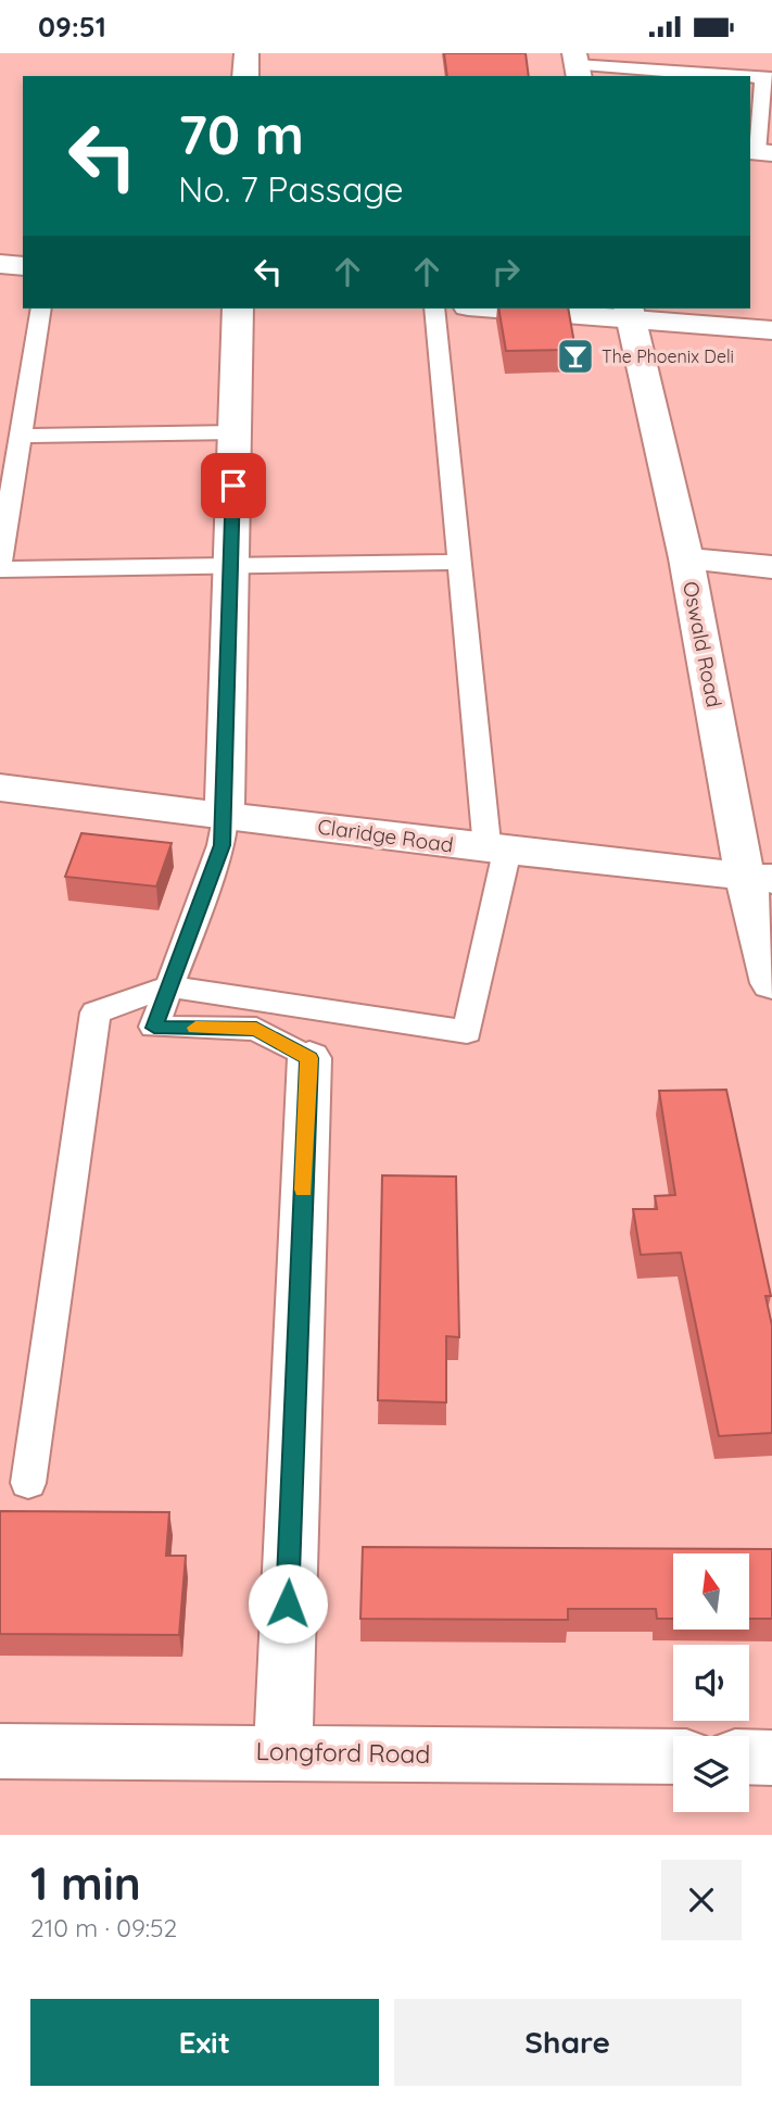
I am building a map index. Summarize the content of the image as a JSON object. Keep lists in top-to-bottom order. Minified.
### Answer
{"streets":{"street":["Oswald Road","Claridge Road","Longford Road"]},"crossings":[["Oswald Road","Claridge Road"]],"places":{"bar":["The Phoenix Deli"]},"north":"top","page":{"status":"09:51","turn":["70 m","No. 7 Passage"],"heading":["1 min","210 m · 09:52"],"buttons":["Exit","Share"]}}
